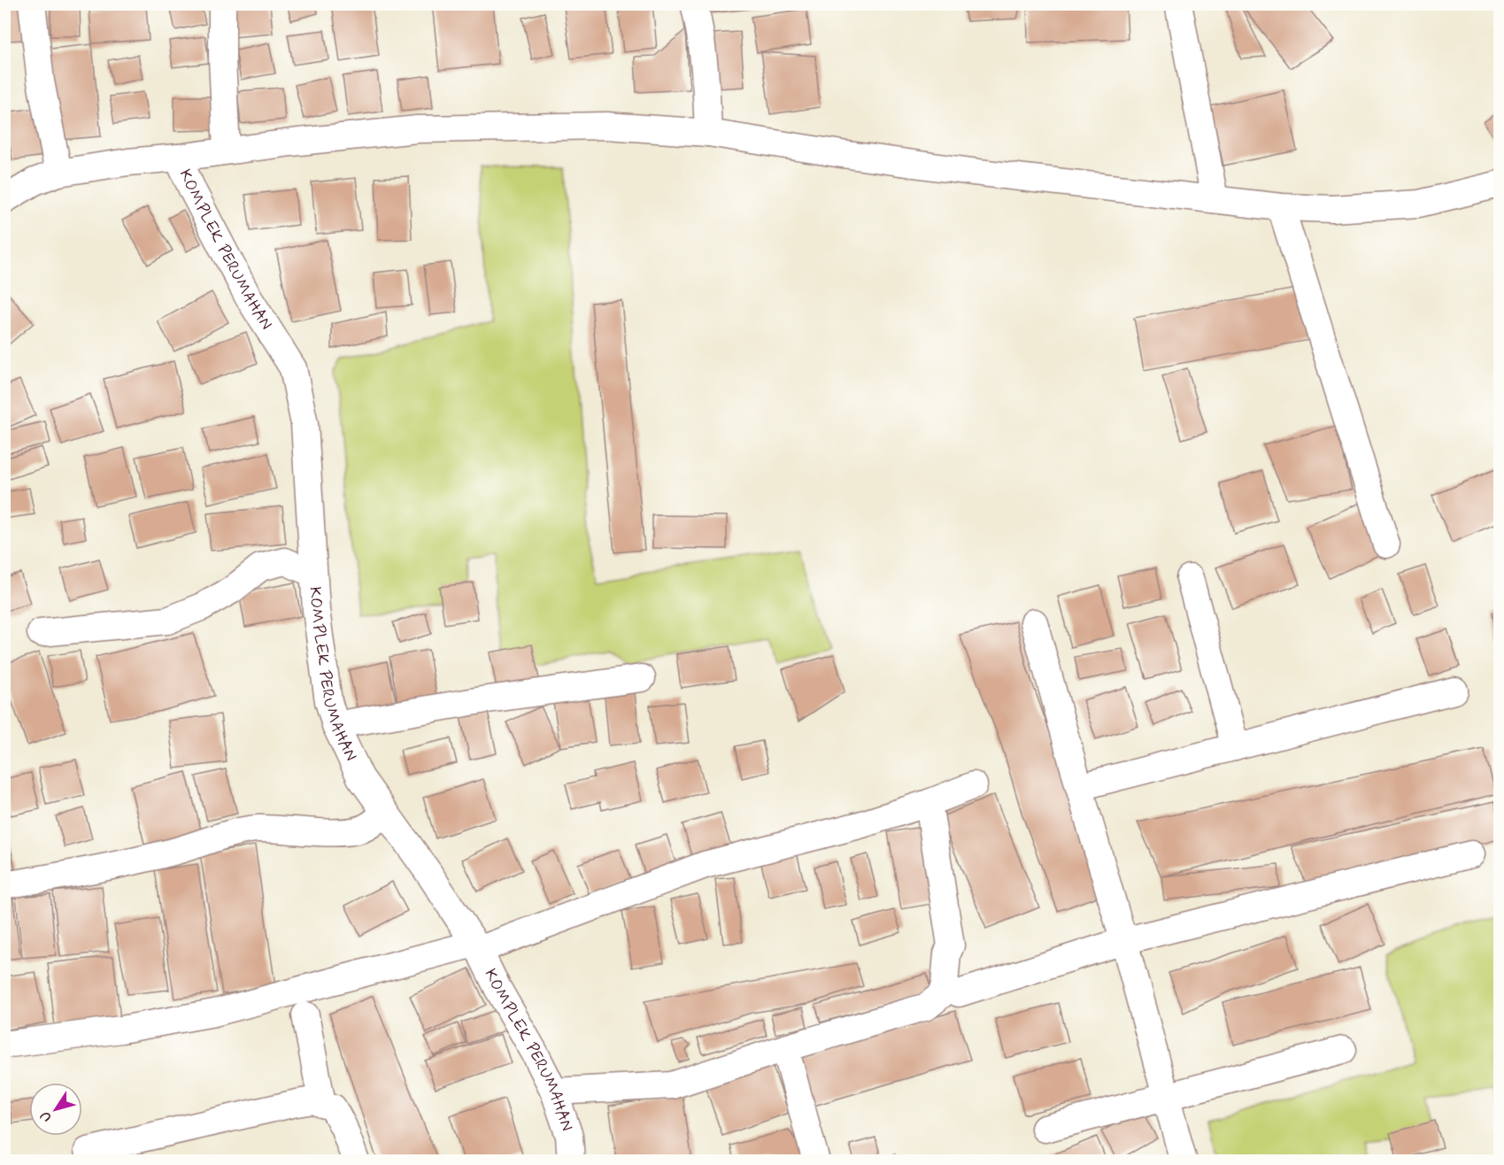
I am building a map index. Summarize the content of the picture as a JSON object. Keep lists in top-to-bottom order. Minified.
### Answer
{"streets":{"street":["KOMPLEK PERUMAHAN"]},"north":"bottom left"}
